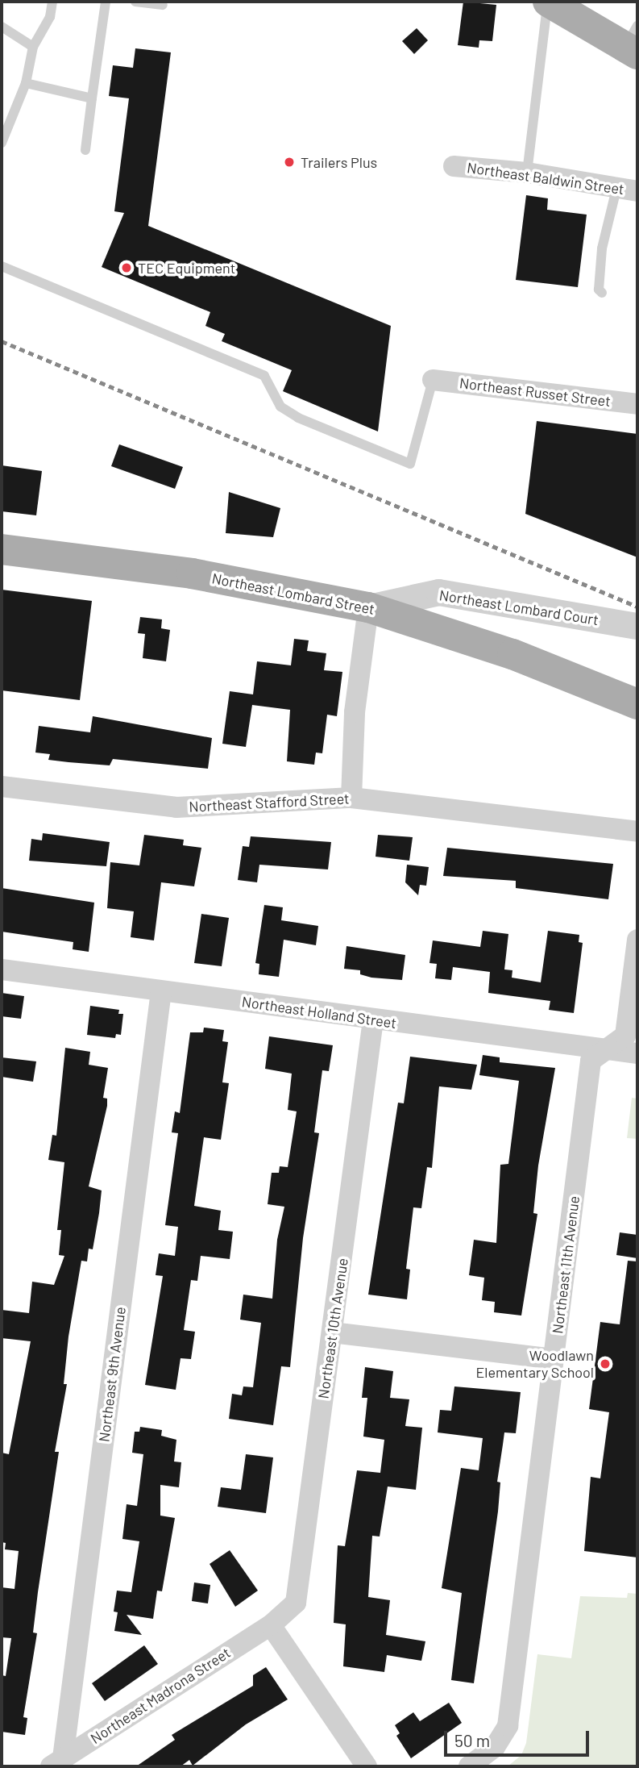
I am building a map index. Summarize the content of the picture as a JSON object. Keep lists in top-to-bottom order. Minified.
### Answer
{"streets":{"main road":["Northeast Lombard Street"],"street":["Northeast Baldwin Street","Northeast Russet Street","Northeast Lombard Court","Northeast Stafford Street","Northeast Holland Street","Northeast 11th Avenue","Northeast 10th Avenue","Northeast 9th Avenue","Northeast Madrona Street"]},"crossings":[["Northeast Lombard Street","Northeast Lombard Court"],["Northeast Holland Street","Northeast 11th Avenue"],["Northeast Holland Street","Northeast 10th Avenue"],["Northeast Holland Street","Northeast 9th Avenue"],["Northeast 10th Avenue","Northeast Madrona Street"],["Northeast 9th Avenue","Northeast Madrona Street"]],"places":["Trailers Plus","TEC Equipment","Woodlawn Elementary School"],"scale_bar":"50 m"}
